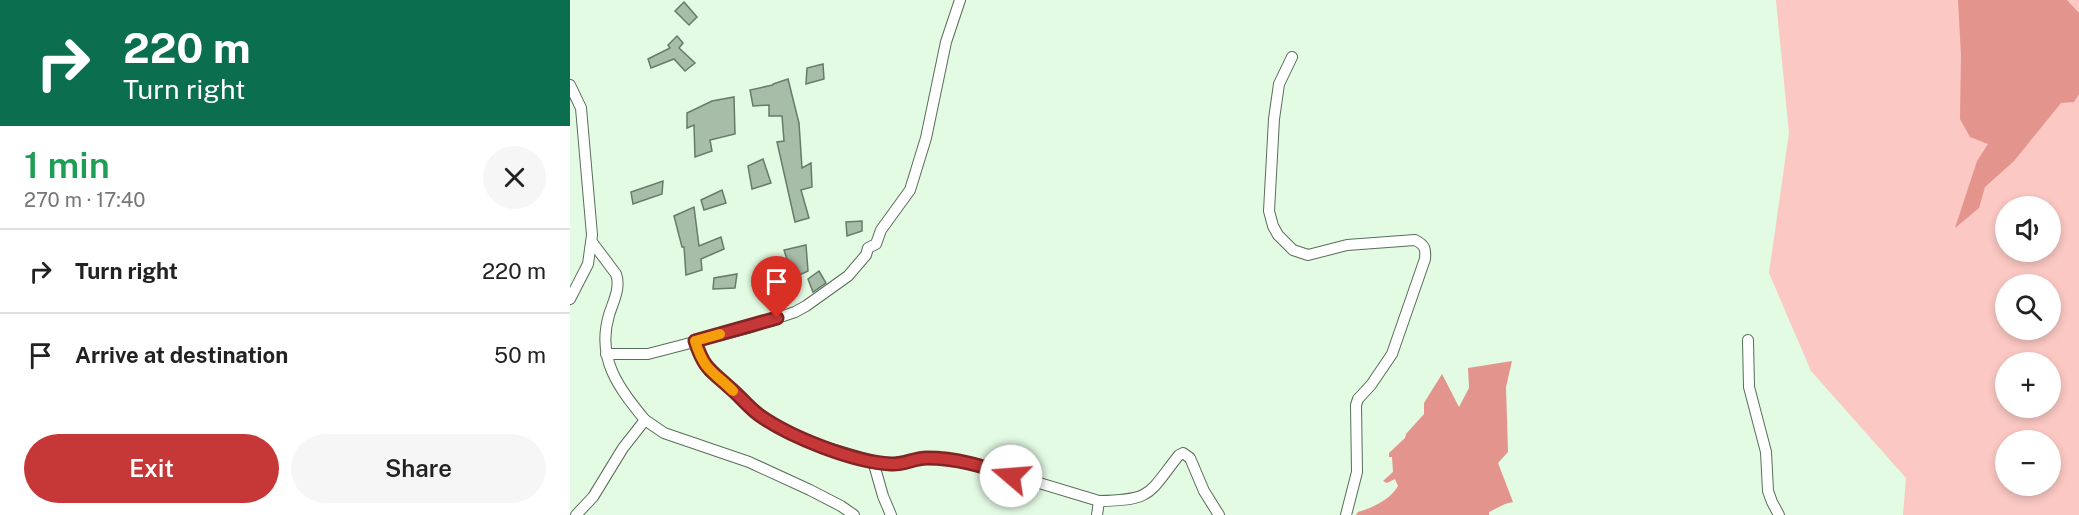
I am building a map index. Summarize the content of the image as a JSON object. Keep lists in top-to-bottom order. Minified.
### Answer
{"page":{"turn":["220 m","Turn right"],"heading":["1 min","270 m · 17:40"],"map_buttons":["+","−"],"list":[{"name":"Turn right","value":"220 m"},{"name":"Arrive at destination","value":"50 m"}],"buttons":["Exit","Share"]}}
